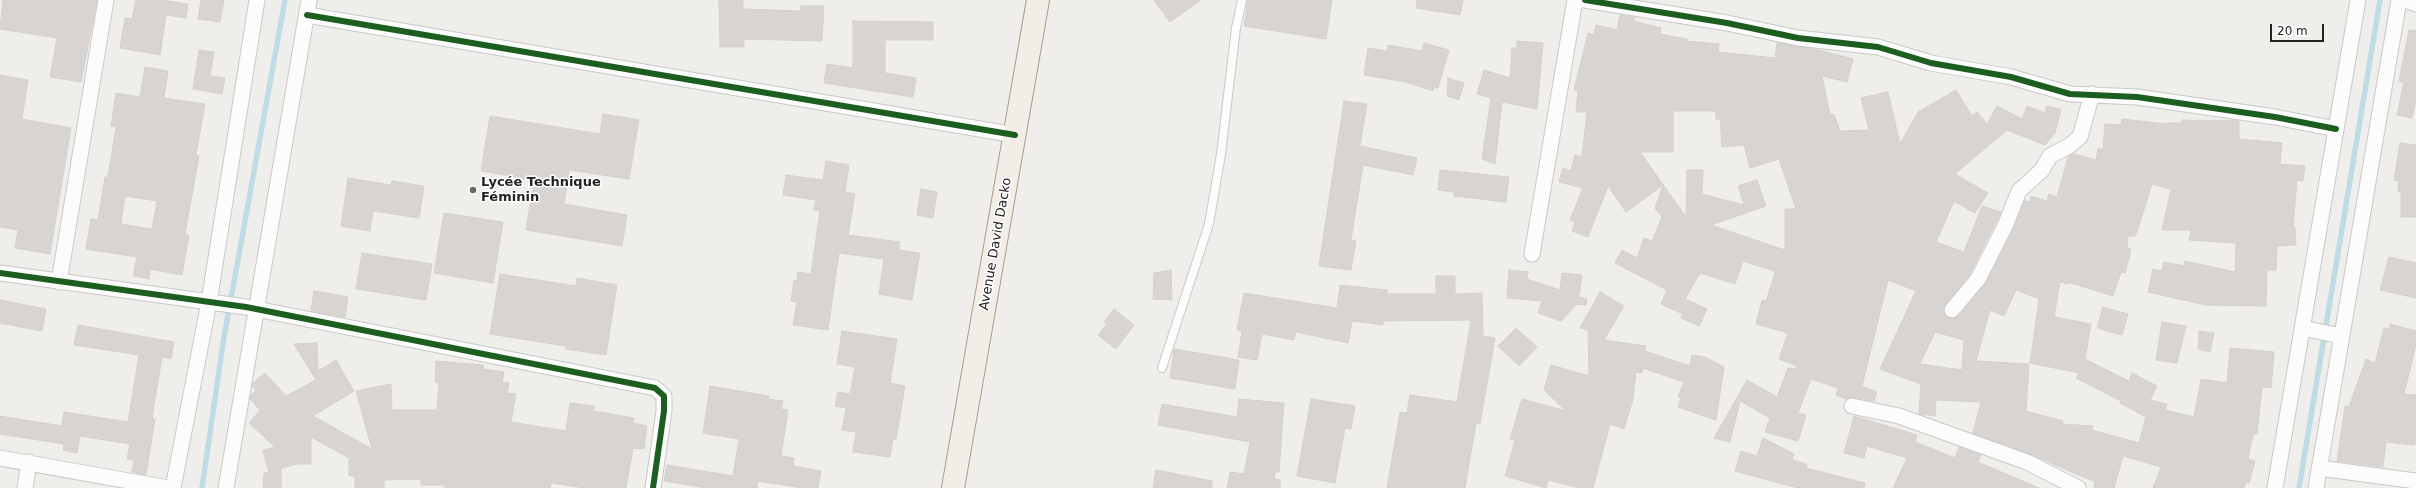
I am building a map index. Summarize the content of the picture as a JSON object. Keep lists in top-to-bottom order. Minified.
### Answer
{"streets":{"main road":["Avenue David Dacko"]},"places":["Lycée Technique Féminin"],"scale_bar":"20 m"}
